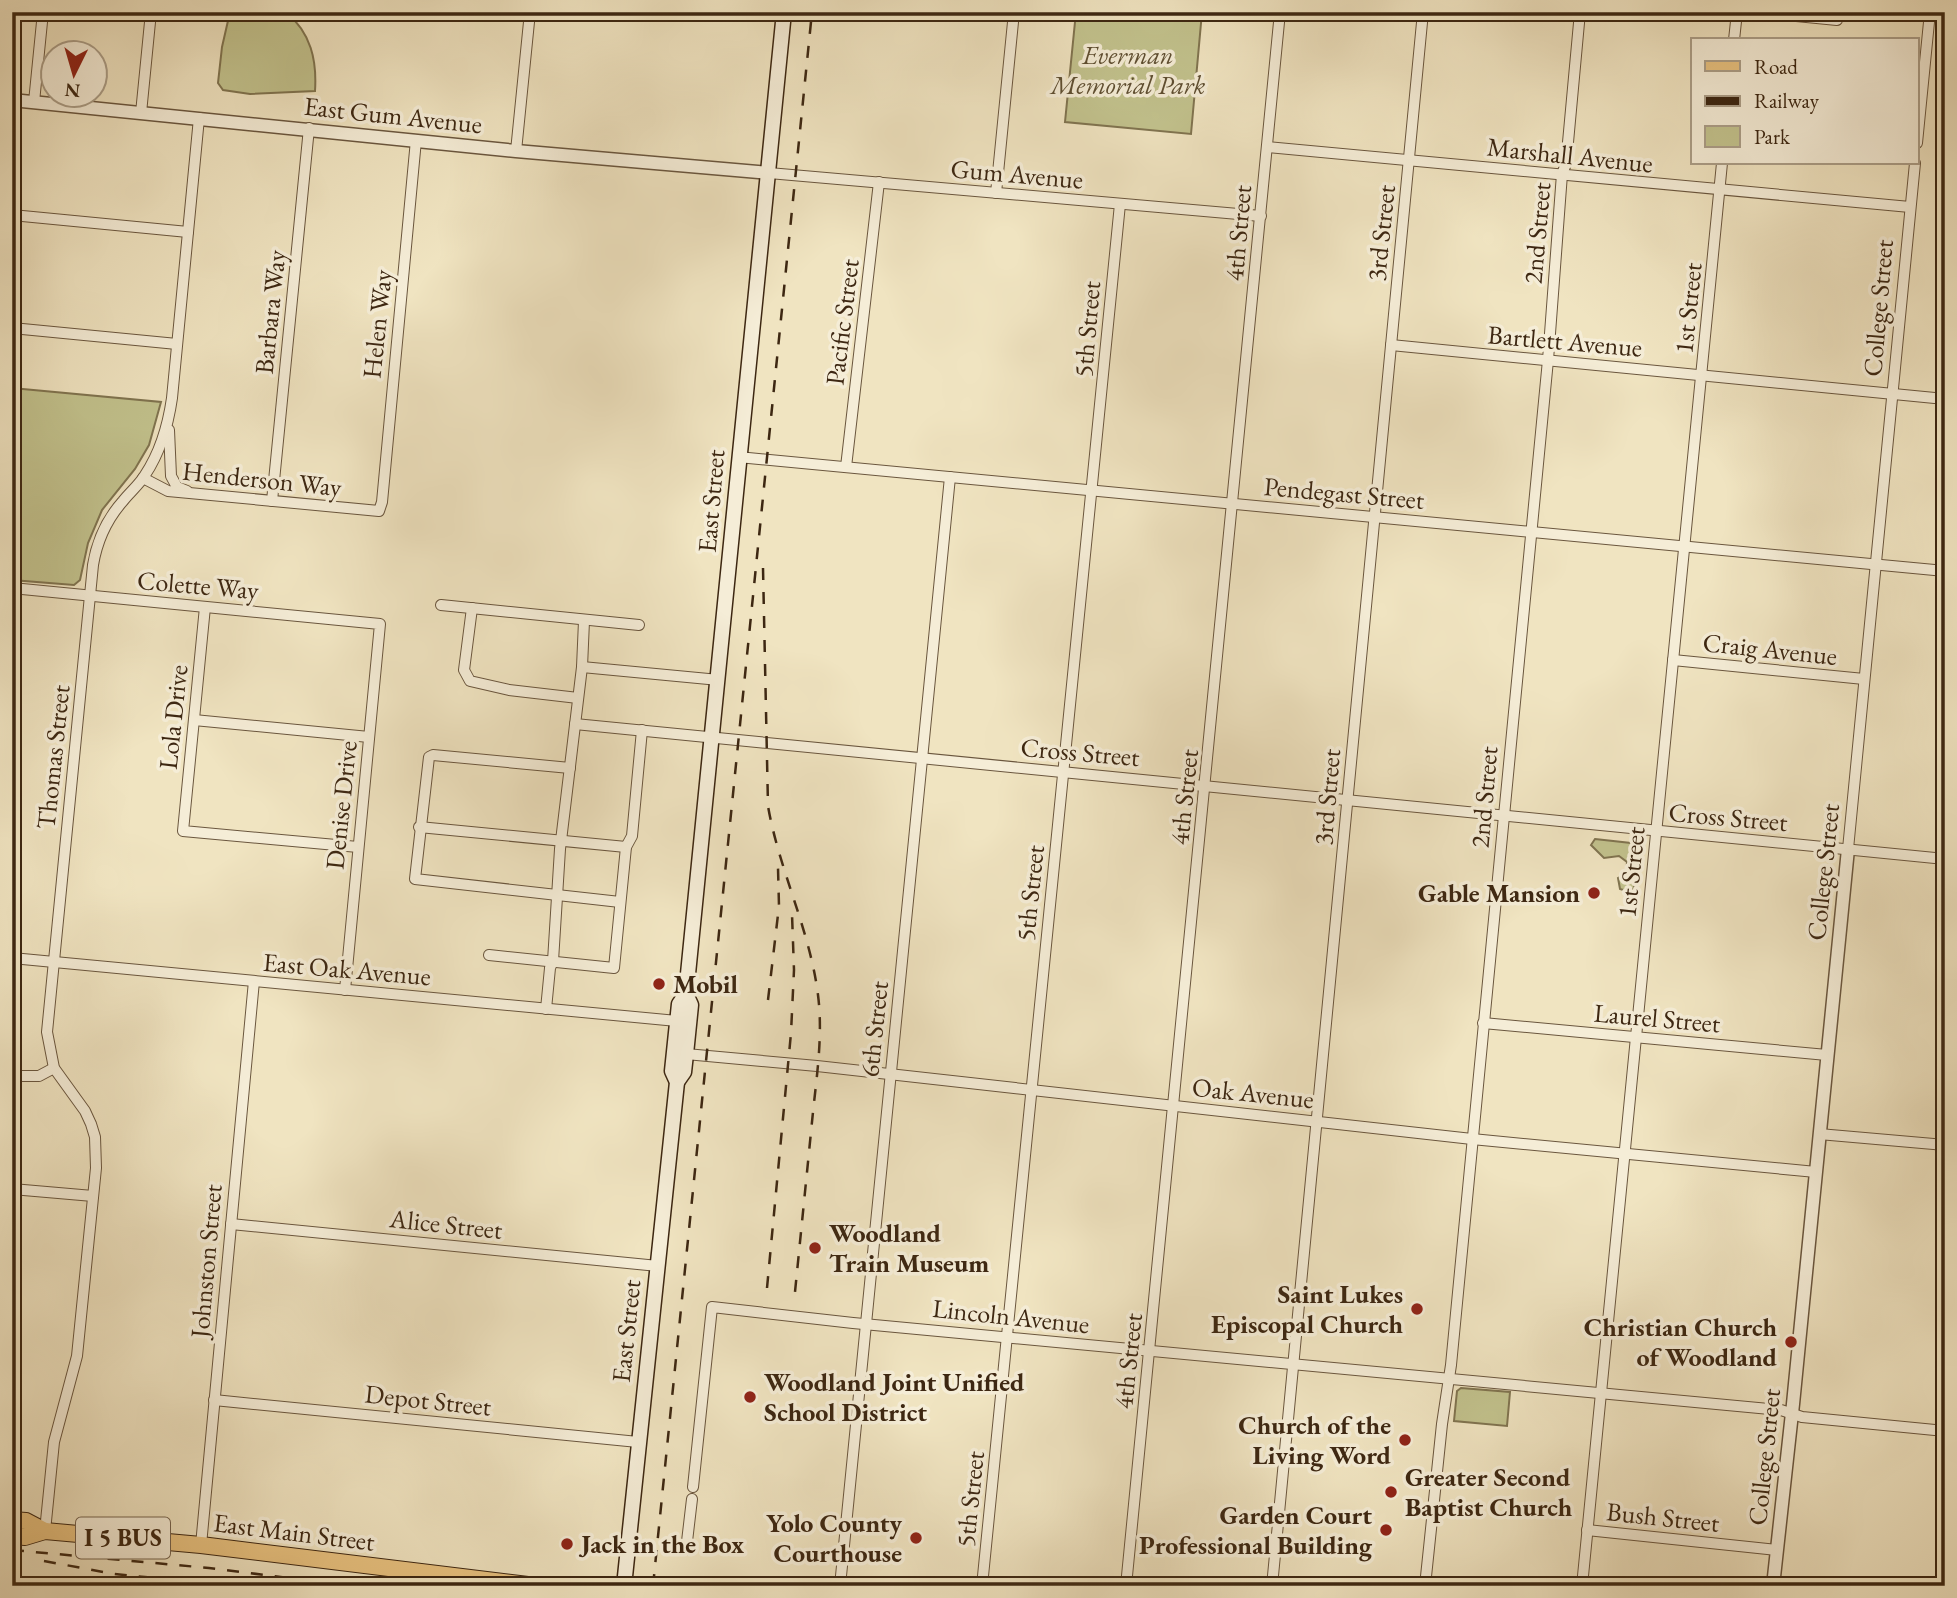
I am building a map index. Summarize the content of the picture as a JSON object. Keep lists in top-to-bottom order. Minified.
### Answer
{"streets":{"main road":["East Street","East Main Street","I 5 BUS"],"street":["East Gum Avenue","Marshall Avenue","Gum Avenue","4th Street","3rd Street","2nd Street","1st Street","College Street","Barbara Way","Pacific Street","Helen Way","5th Street","Bartlett Avenue","Henderson Way","Pendegast Street","Colette Way","Craig Avenue","Lola Drive","Cross Street","Thomas Street","Denise Drive","East Oak Avenue","Laurel Street","6th Street","Oak Avenue","Alice Street","Johnston Street","Lincoln Avenue","Depot Street","Bush Street"]},"crossings":[["East Gum Avenue","Gum Avenue"],["East Gum Avenue","Barbara Way"],["East Gum Avenue","Helen Way"],["East Gum Avenue","East Street"],["East Gum Avenue","Thomas Street"],["Marshall Avenue","4th Street"],["Marshall Avenue","3rd Street"],["Marshall Avenue","2nd Street"],["Marshall Avenue","1st Street"],["Marshall Avenue","College Street"],["Gum Avenue","4th Street"],["Gum Avenue","Pacific Street"],["Gum Avenue","5th Street"],["Gum Avenue","East Street"],["4th Street","Pendegast Street"],["4th Street","Cross Street"],["4th Street","Oak Avenue"],["4th Street","Lincoln Avenue"],["3rd Street","Bartlett Avenue"],["3rd Street","Pendegast Street"],["3rd Street","Cross Street"],["3rd Street","Oak Avenue"],["3rd Street","Lincoln Avenue"],["2nd Street","Bartlett Avenue"],["2nd Street","Pendegast Street"],["2nd Street","Cross Street"],["2nd Street","Laurel Street"],["2nd Street","Oak Avenue"],["2nd Street","Lincoln Avenue"],["1st Street","Bartlett Avenue"],["1st Street","Pendegast Street"],["1st Street","Craig Avenue"],["1st Street","Cross Street"],["1st Street","Laurel Street"],["1st Street","Oak Avenue"],["1st Street","Lincoln Avenue"],["1st Street","Bush Street"],["College Street","Bartlett Avenue"],["College Street","Pendegast Street"],["College Street","Craig Avenue"],["College Street","Cross Street"],["College Street","Laurel Street"],["College Street","Oak Avenue"],["College Street","Lincoln Avenue"],["College Street","Bush Street"],["Barbara Way","Henderson Way"],["Pacific Street","Pendegast Street"],["Helen Way","Henderson Way"],["5th Street","Pendegast Street"],["5th Street","Cross Street"],["5th Street","Oak Avenue"],["5th Street","Lincoln Avenue"],["Henderson Way","Thomas Street"],["Pendegast Street","East Street"],["Pendegast Street","6th Street"],["East Street","Cross Street"],["East Street","East Oak Avenue"],["East Street","Oak Avenue"],["East Street","Alice Street"],["East Street","Depot Street"],["Colette Way","Lola Drive"],["Colette Way","Thomas Street"],["Colette Way","Denise Drive"],["Lola Drive","Denise Drive"],["Cross Street","6th Street"],["Thomas Street","East Oak Avenue"],["Thomas Street","East Main Street"],["Denise Drive","East Oak Avenue"],["East Oak Avenue","Johnston Street"],["6th Street","Oak Avenue"],["6th Street","Lincoln Avenue"],["Alice Street","Johnston Street"],["Johnston Street","Depot Street"],["Johnston Street","East Main Street"]],"parks":["Everman Memorial Park"],"places":["Gable Mansion","Mobil","Woodland Train Museum","Saint Lukes Episcopal Church","Christian Church of Woodland","Woodland Joint Unified School District","Church of the Living Word","Greater Second Baptist Church","Garden Court Professional Building","Yolo County Courthouse","Jack in the Box"],"legend":["Road","Railway","Park"],"north":"bottom"}
